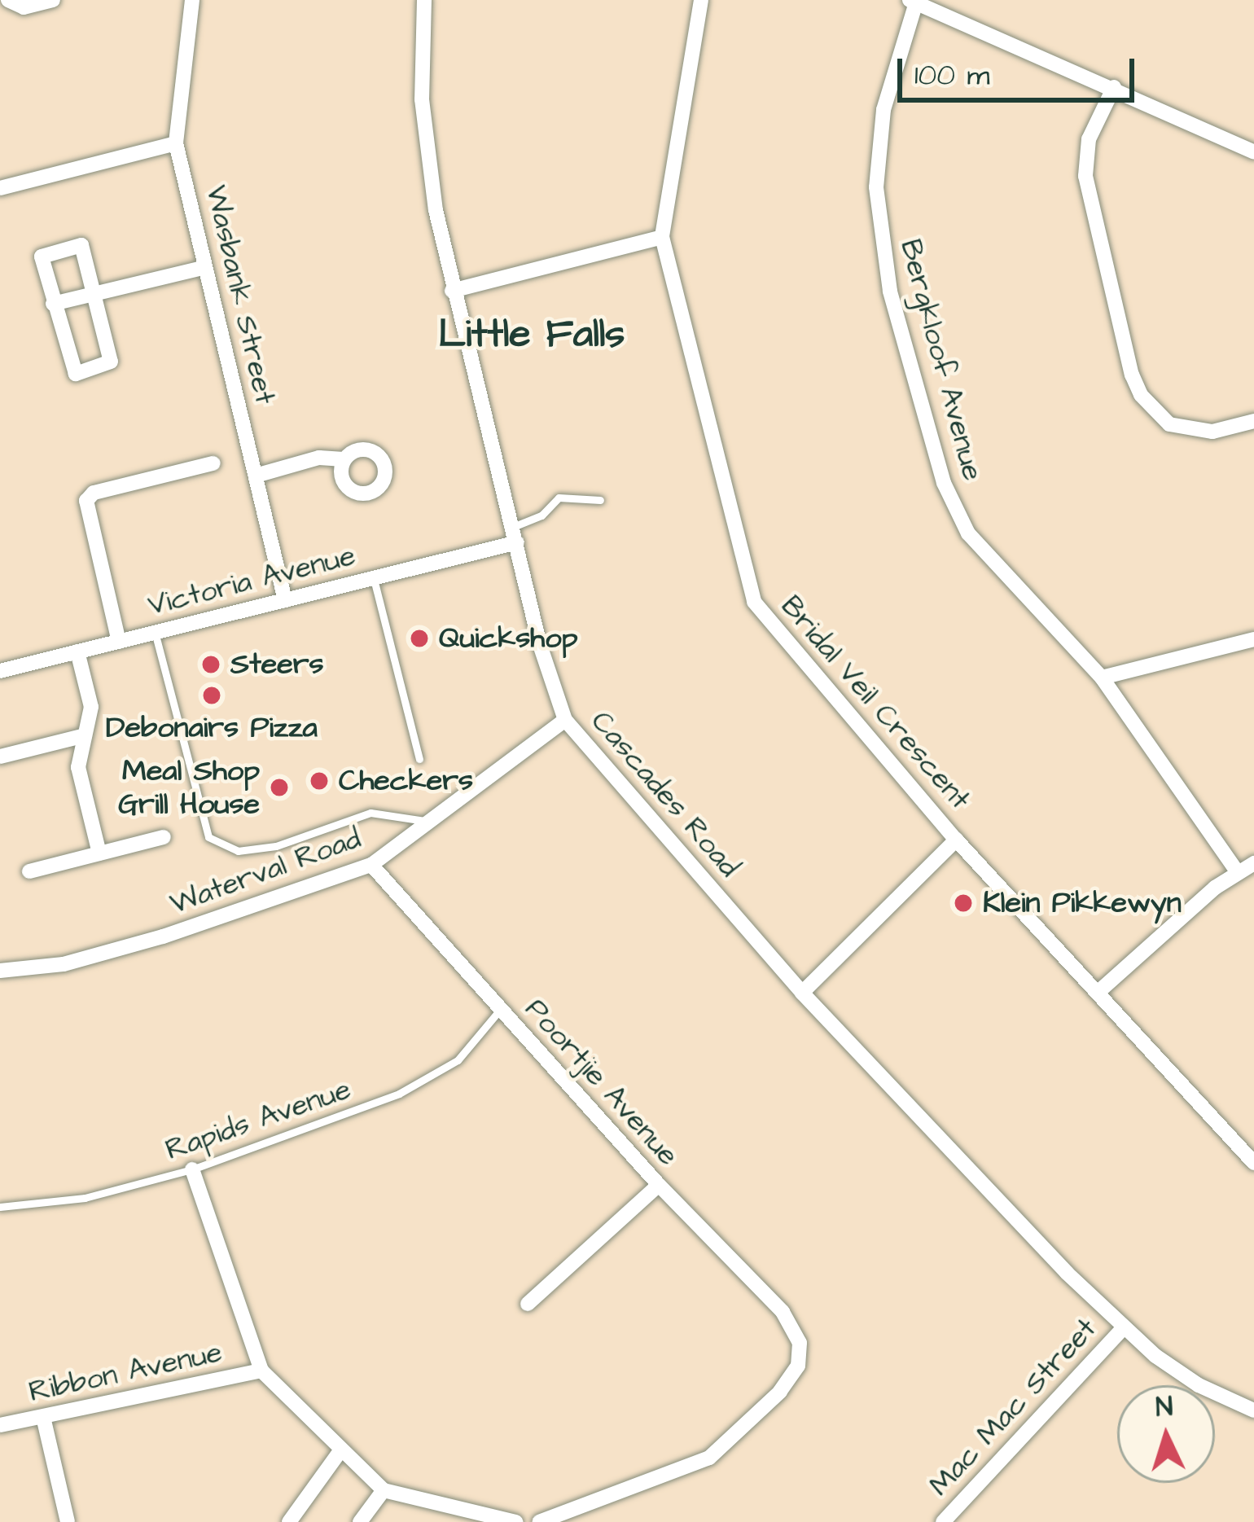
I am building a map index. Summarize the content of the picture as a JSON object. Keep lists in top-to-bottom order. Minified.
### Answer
{"streets":{"street":["Wasbank Street","Bergkloof Avenue","Victoria Avenue","Bridal Veil Crescent","Cascades Road","Waterval Road","Poortjie Avenue","Ribbon Avenue","Mac Mac Street"],"lane":["Rapids Avenue"]},"crossings":[["Wasbank Street","Victoria Avenue"],["Victoria Avenue","Cascades Road"],["Cascades Road","Waterval Road"],["Cascades Road","Mac Mac Street"],["Waterval Road","Poortjie Avenue"],["Poortjie Avenue","Rapids Avenue"]],"districts":["Little Falls"],"places":["Quickshop","Steers","Debonairs Pizza","Checkers","Meal Shop Grill House","Klein Pikkewyn"],"scale_bar":"100 m","north":"top"}
